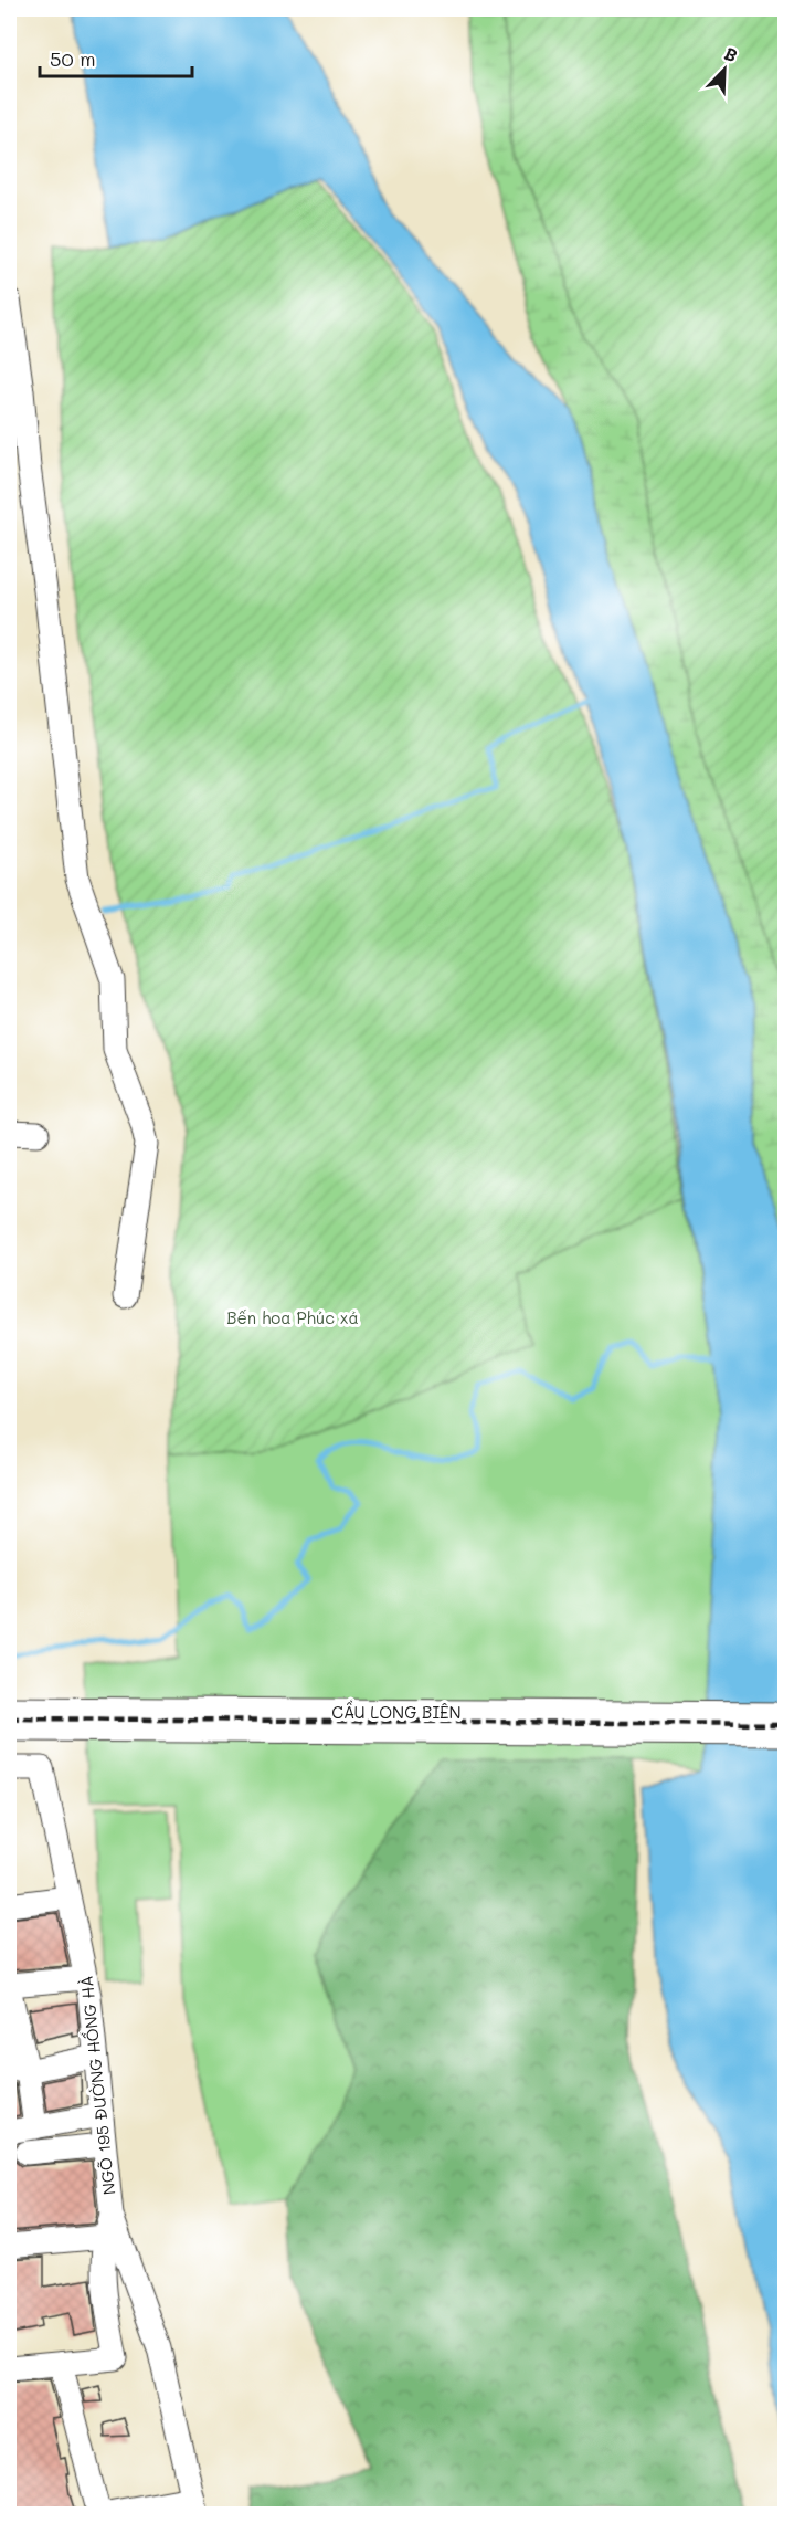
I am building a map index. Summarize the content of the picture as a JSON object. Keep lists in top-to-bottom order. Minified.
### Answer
{"streets":{"street":["CẦU LONG BIÊN","NGÕ 195 ĐƯỜNG HỒNG HÀ"]},"parks":["Bến hoa Phúc xá"],"scale_bar":"50 m","north":"top right"}
